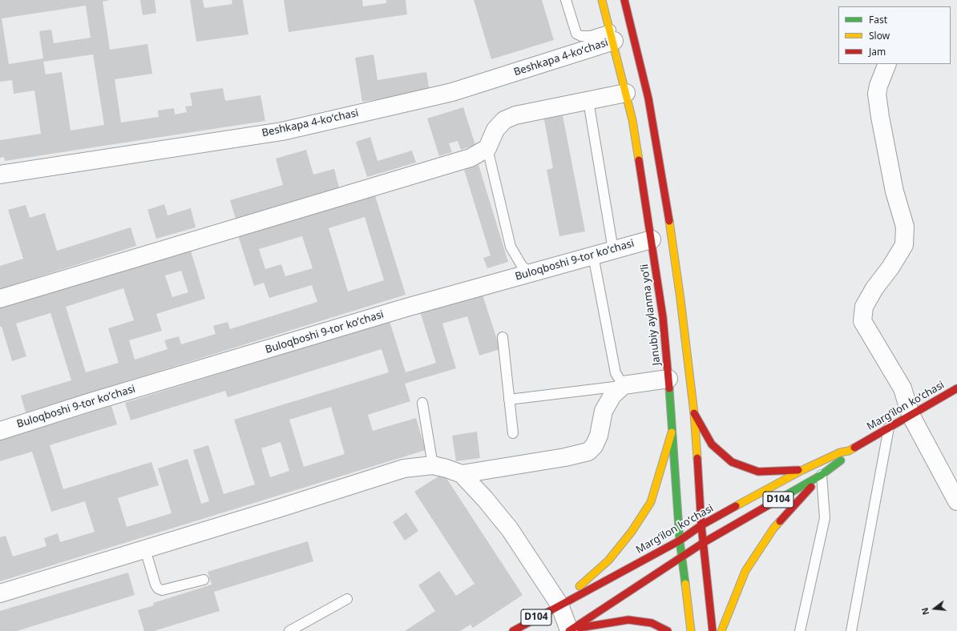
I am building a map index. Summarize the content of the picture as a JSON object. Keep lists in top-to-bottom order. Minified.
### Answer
{"streets":{"main road":["Janubiy aylanma yoʻli","Margʻilon koʻchasi","D104"],"street":["Beshkapa 4-koʻchasi","Buloqboshi 9-tor koʻchasi"]},"crossings":[["Beshkapa 4-koʻchasi","Janubiy aylanma yoʻli"],["Buloqboshi 9-tor koʻchasi","Janubiy aylanma yoʻli"],["Janubiy aylanma yoʻli","Margʻilon koʻchasi"]],"legend":["Fast","Slow","Jam"],"north":"left"}
